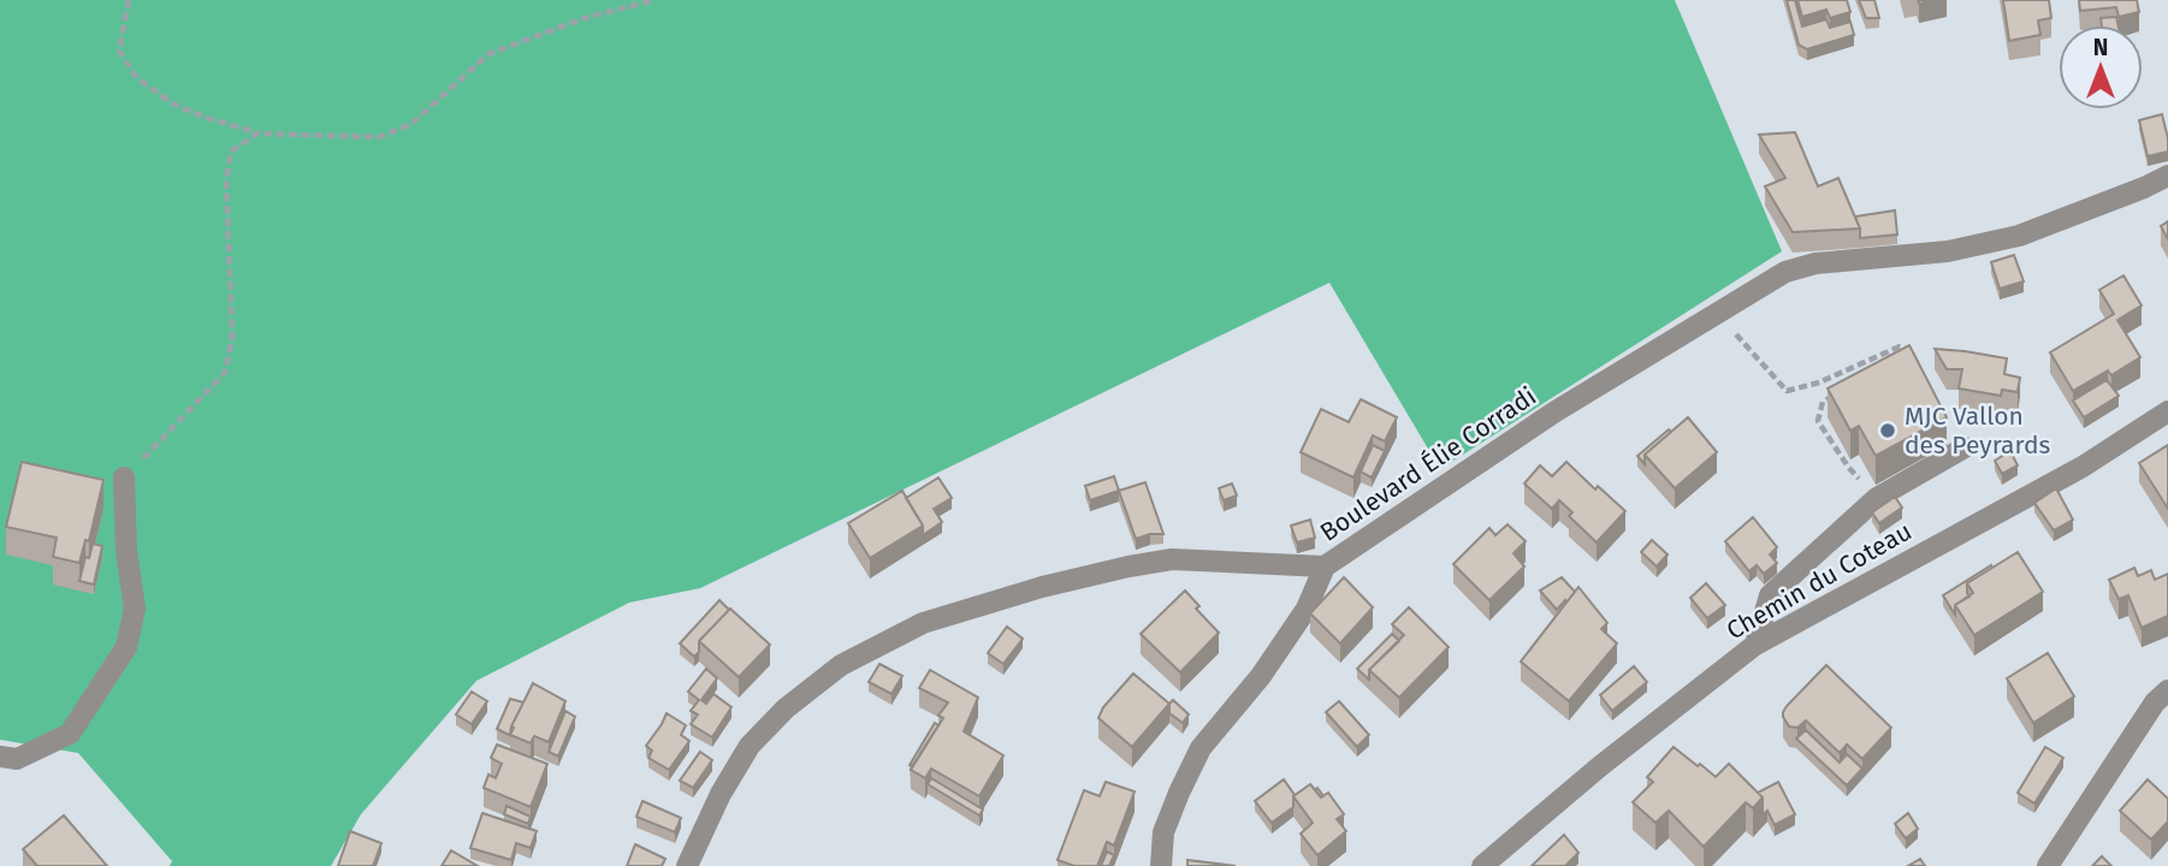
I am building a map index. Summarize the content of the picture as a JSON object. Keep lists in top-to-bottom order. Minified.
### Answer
{"streets":{"street":["Boulevard Élie Corradi","Chemin du Coteau"]},"places":["MJC Vallon des Peyrards"],"north":"top"}
